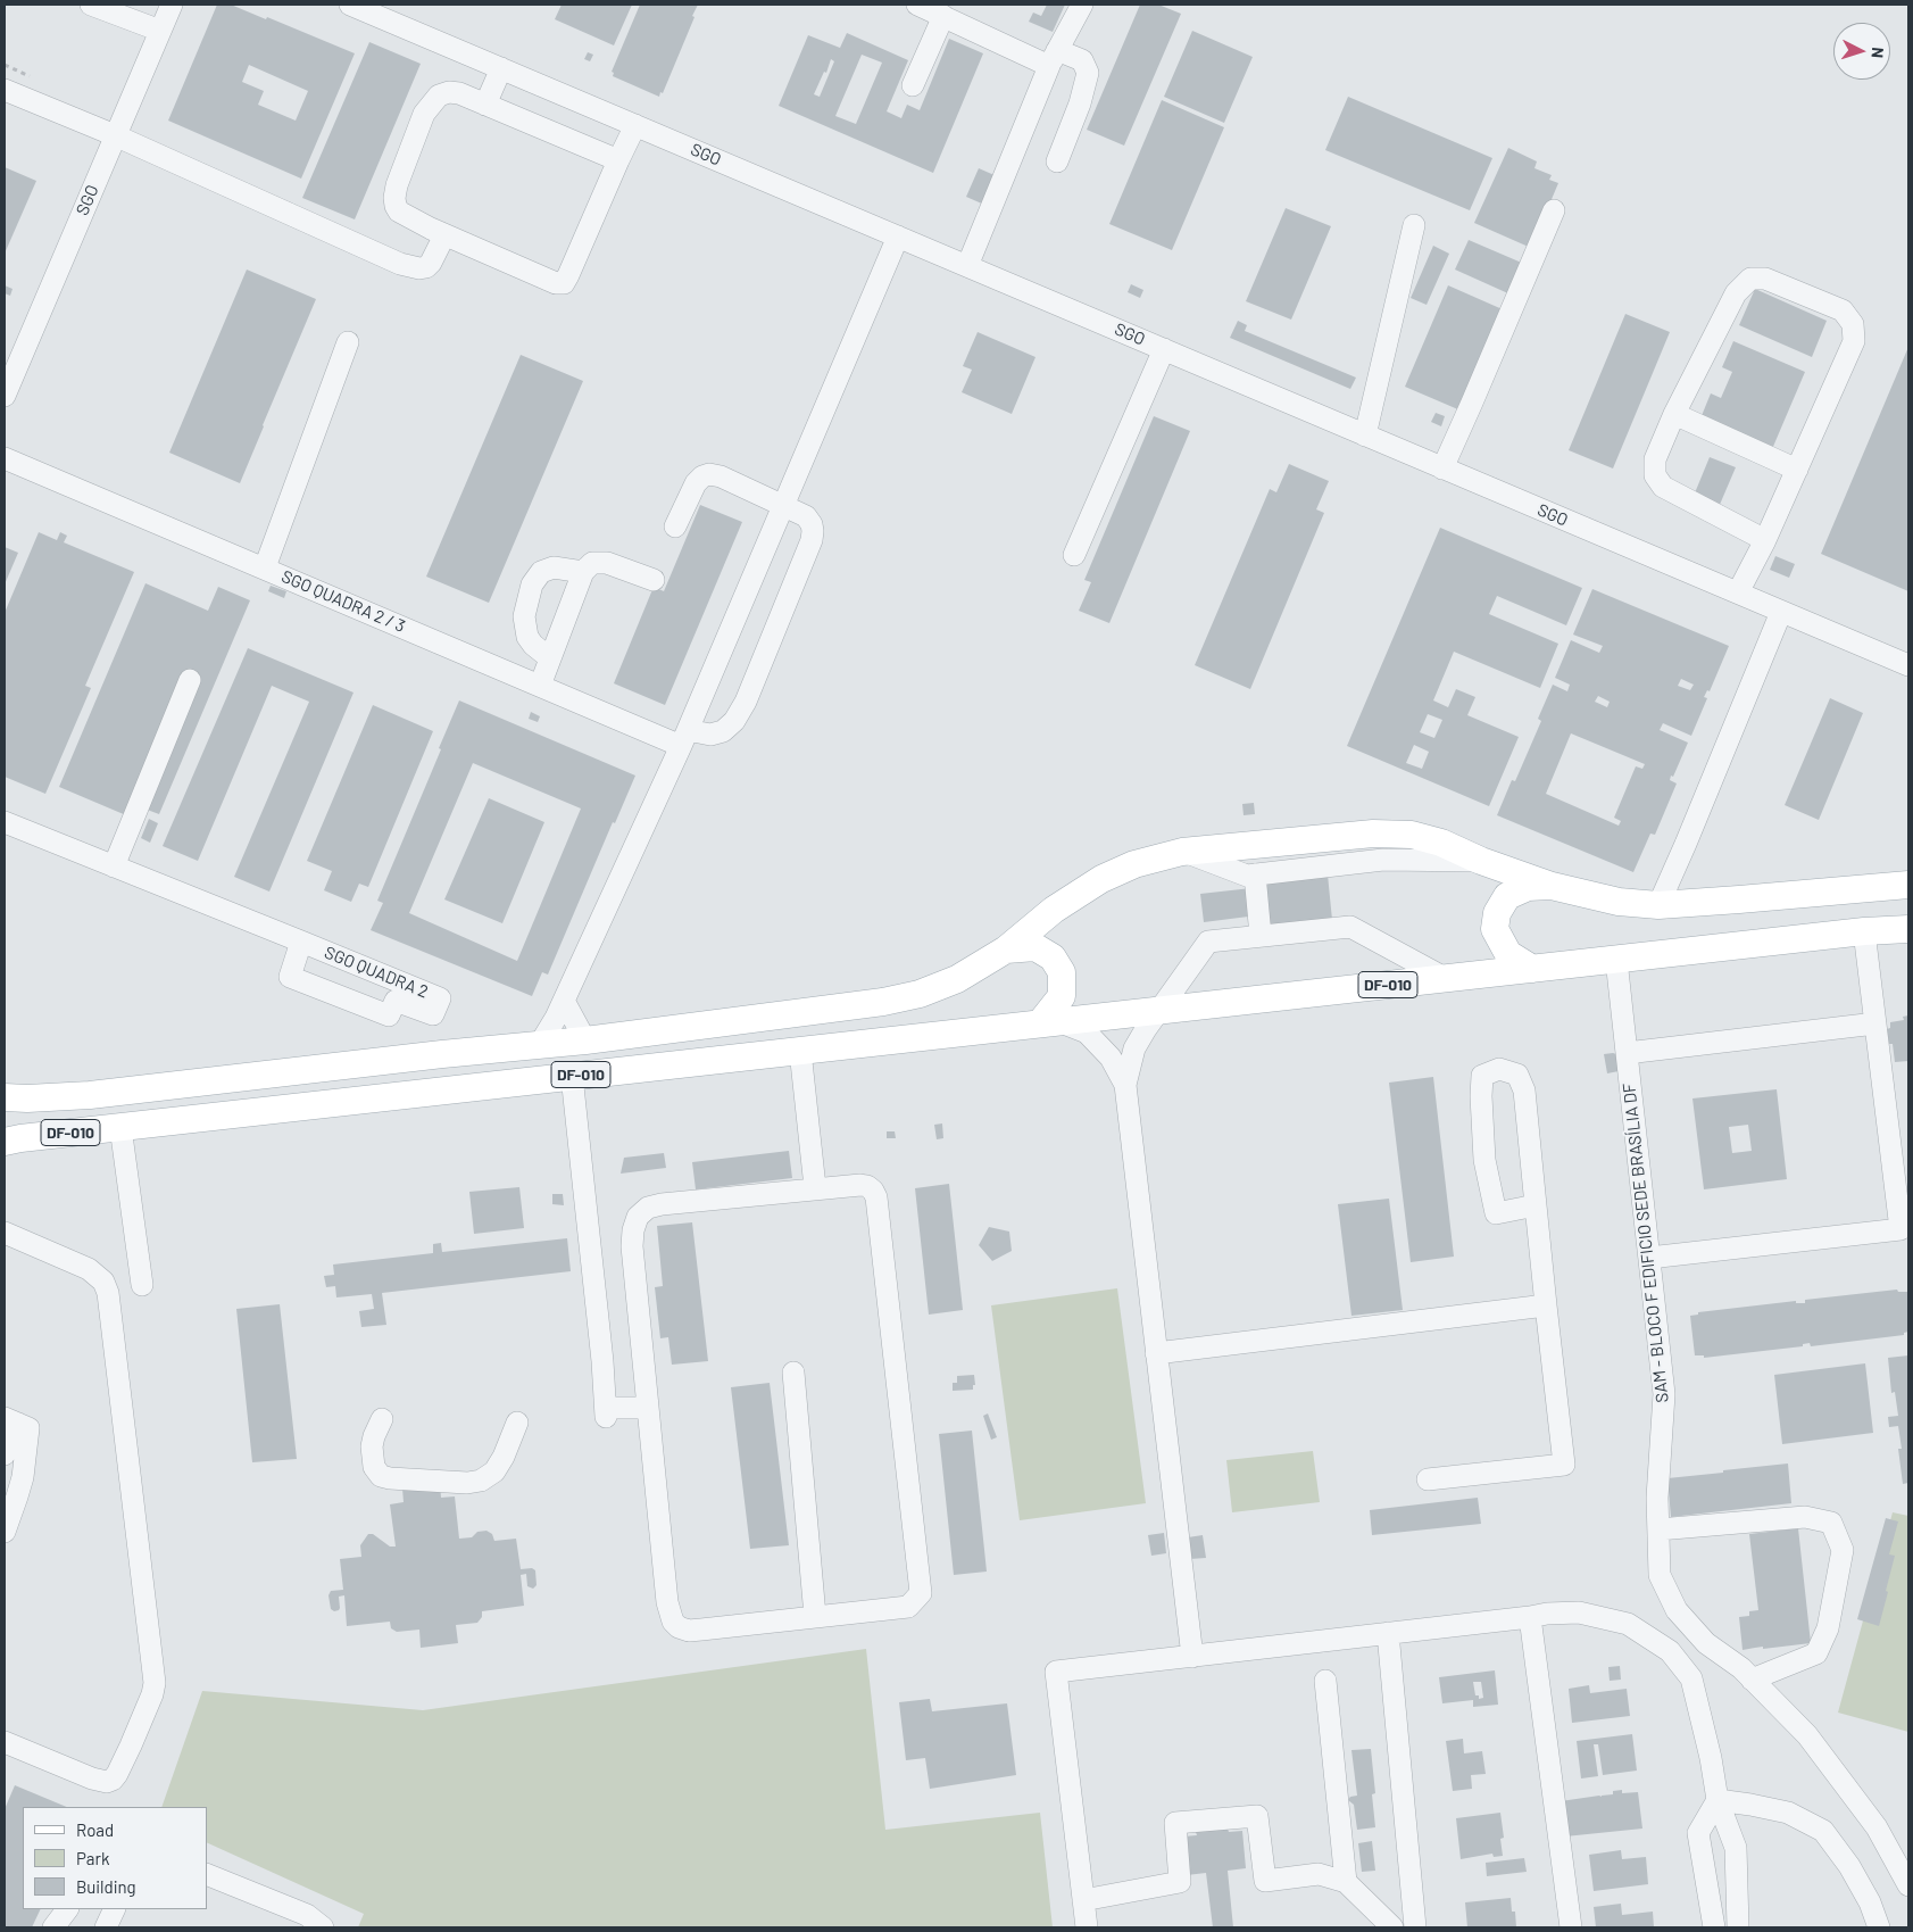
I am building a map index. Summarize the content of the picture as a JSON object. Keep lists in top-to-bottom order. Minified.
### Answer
{"streets":{"main road":["DF-010"],"lane":["SGO","SGO QUADRA 2 / 3","SGO QUADRA 2","SAM - BLOCO F EDIFICIO SEDE BRASÍLIA DF"]},"crossings":[["DF-010","SAM - BLOCO F EDIFICIO SEDE BRASÍLIA DF"]],"legend":["Road","Park","Building"],"north":"right"}
